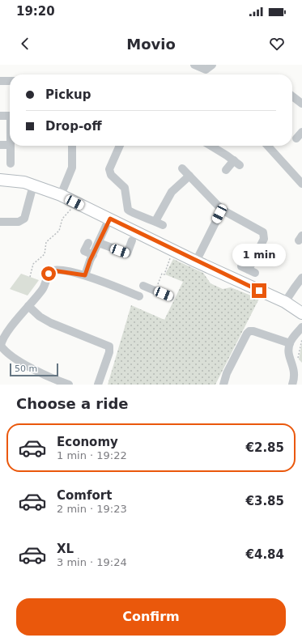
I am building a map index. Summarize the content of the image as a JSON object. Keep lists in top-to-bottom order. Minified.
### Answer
{"scale_bar":"50 m","page":{"status":"19:20","header":"Movio","banner":["Pickup","Drop-off"],"bubble":"1 min","scale":"50 m","heading":"Choose a ride","list":[{"name":"Economy","note":"1 min · 19:22","value":"€2.85"},{"name":"Comfort","note":"2 min · 19:23","value":"€3.85"},{"name":"XL","note":"3 min · 19:24","value":"€4.84"}],"buttons":"Confirm"}}
